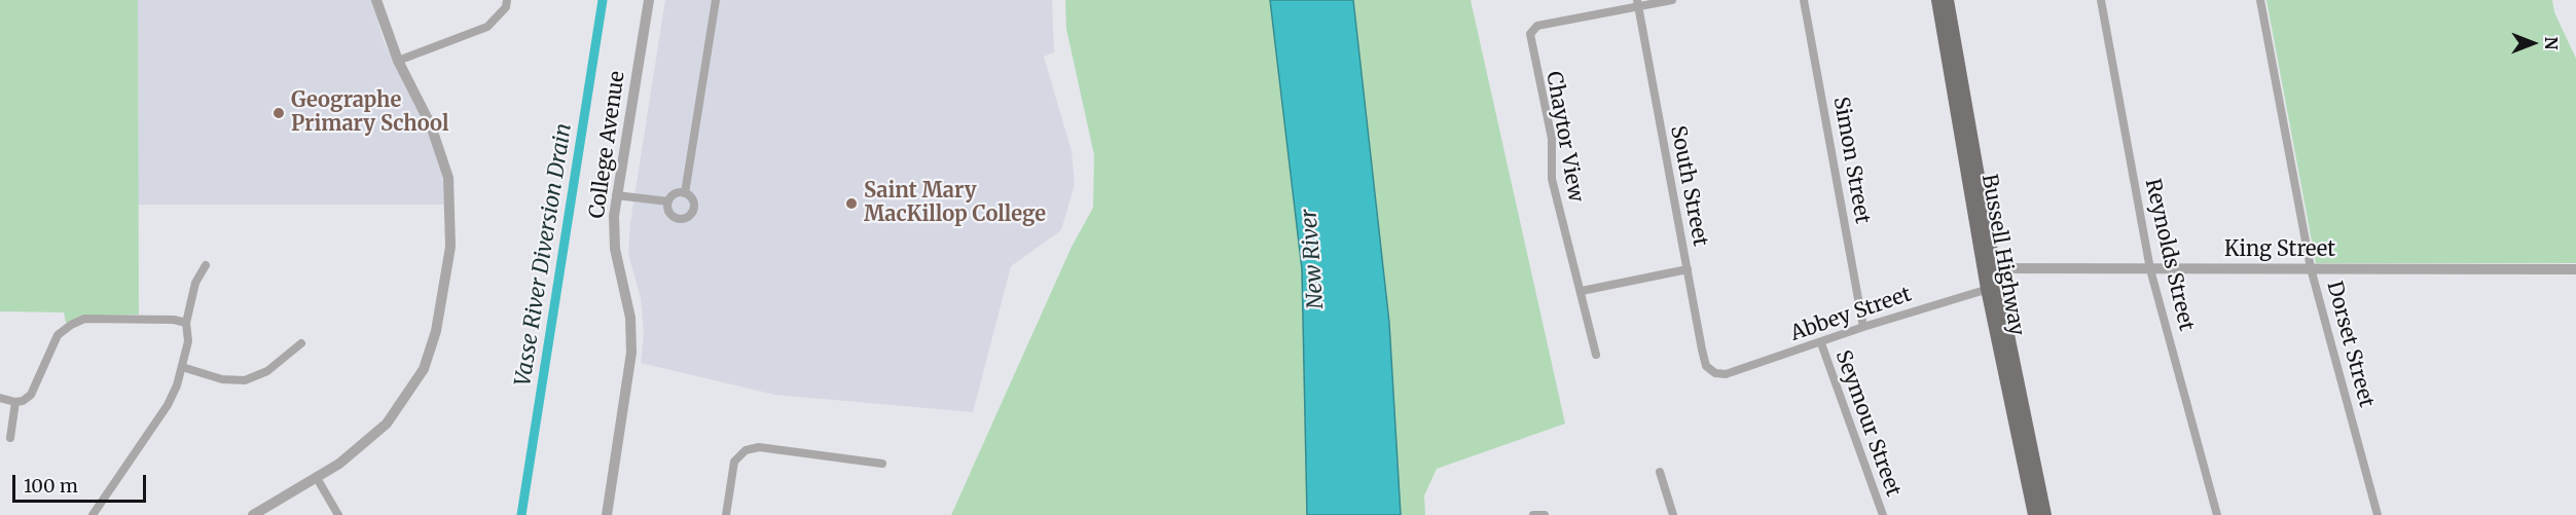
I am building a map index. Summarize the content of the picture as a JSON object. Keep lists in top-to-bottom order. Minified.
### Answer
{"streets":{"main road":["Bussell Highway"],"street":["Chaytor View","College Avenue","Simon Street","South Street","King Street","Reynolds Street","Abbey Street","Dorset Street","Seymour Street"]},"crossings":[["Chaytor View","South Street"],["Simon Street","Abbey Street"],["South Street","Abbey Street"],["King Street","Bussell Highway"],["King Street","Reynolds Street"],["King Street","Dorset Street"],["Bussell Highway","Abbey Street"],["Abbey Street","Seymour Street"]],"water":["Vasse River Diversion Drain","New River"],"places":["Geographe Primary School","Saint Mary MacKillop College"],"scale_bar":"100 m","north":"right"}
